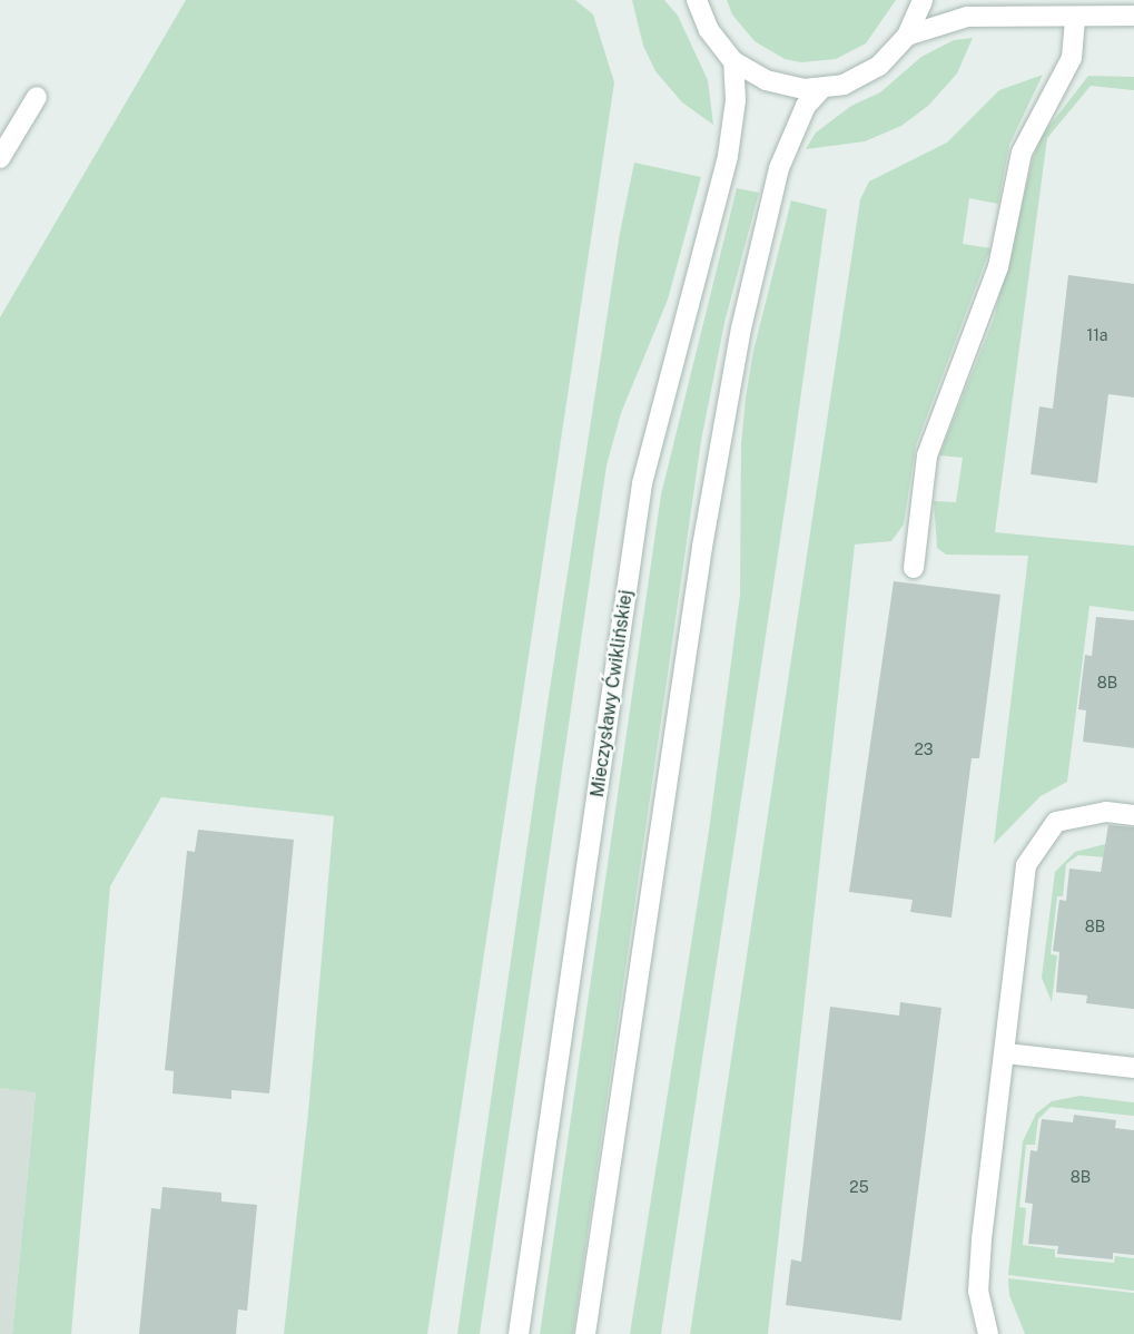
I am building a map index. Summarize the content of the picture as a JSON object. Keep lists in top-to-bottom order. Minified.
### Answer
{"streets":{"street":["Mieczysławy Ćwiklińskiej"]},"house_numbers":["11a","8B","23","8B","8B","25"]}
